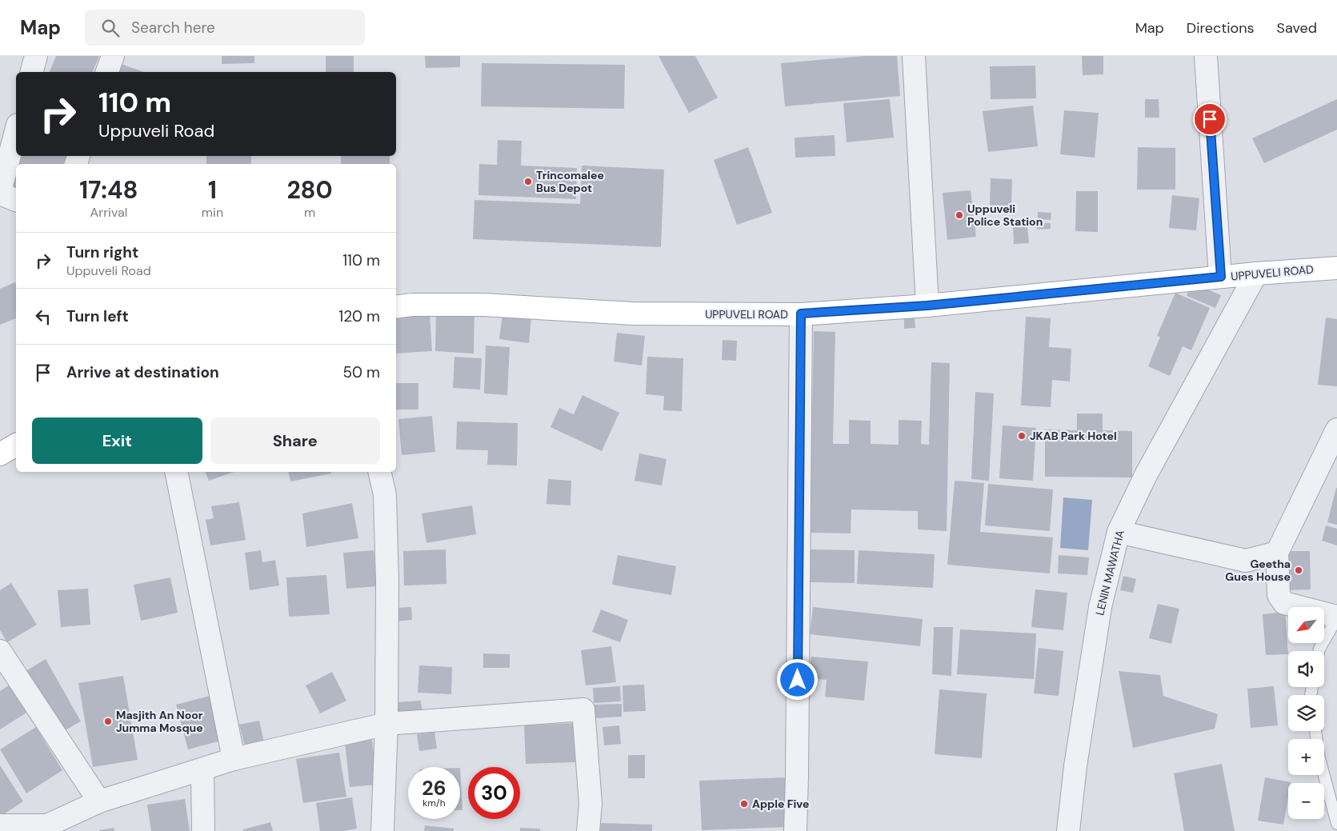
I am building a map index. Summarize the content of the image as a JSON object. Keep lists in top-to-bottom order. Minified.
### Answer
{"streets":{"main road":["UPPUVELI ROAD"],"street":["LENIN MAWATHA"]},"crossings":[["UPPUVELI ROAD","LENIN MAWATHA"]],"places":["Trincomalee Bus Depot","Uppuveli Police Station","JKAB Park Hotel","Geetha Gues House","Masjith An Noor Jumma Mosque","Apple Five"],"north":"bottom left","page":{"header":"Map","search":"Search here","nav":["Map","Directions","Saved"],"turn":["110 m","Uppuveli Road"],"eta":["17:48","Arrival","1","min","280","m"],"list":[{"name":"Turn right","note":"Uppuveli Road","value":"110 m"},{"name":"Turn left","value":"120 m"},{"name":"Arrive at destination","value":"50 m"}],"buttons":["Exit","Share"],"map_buttons":["+","−"],"speed":"26 km/h","limit":"30"}}
